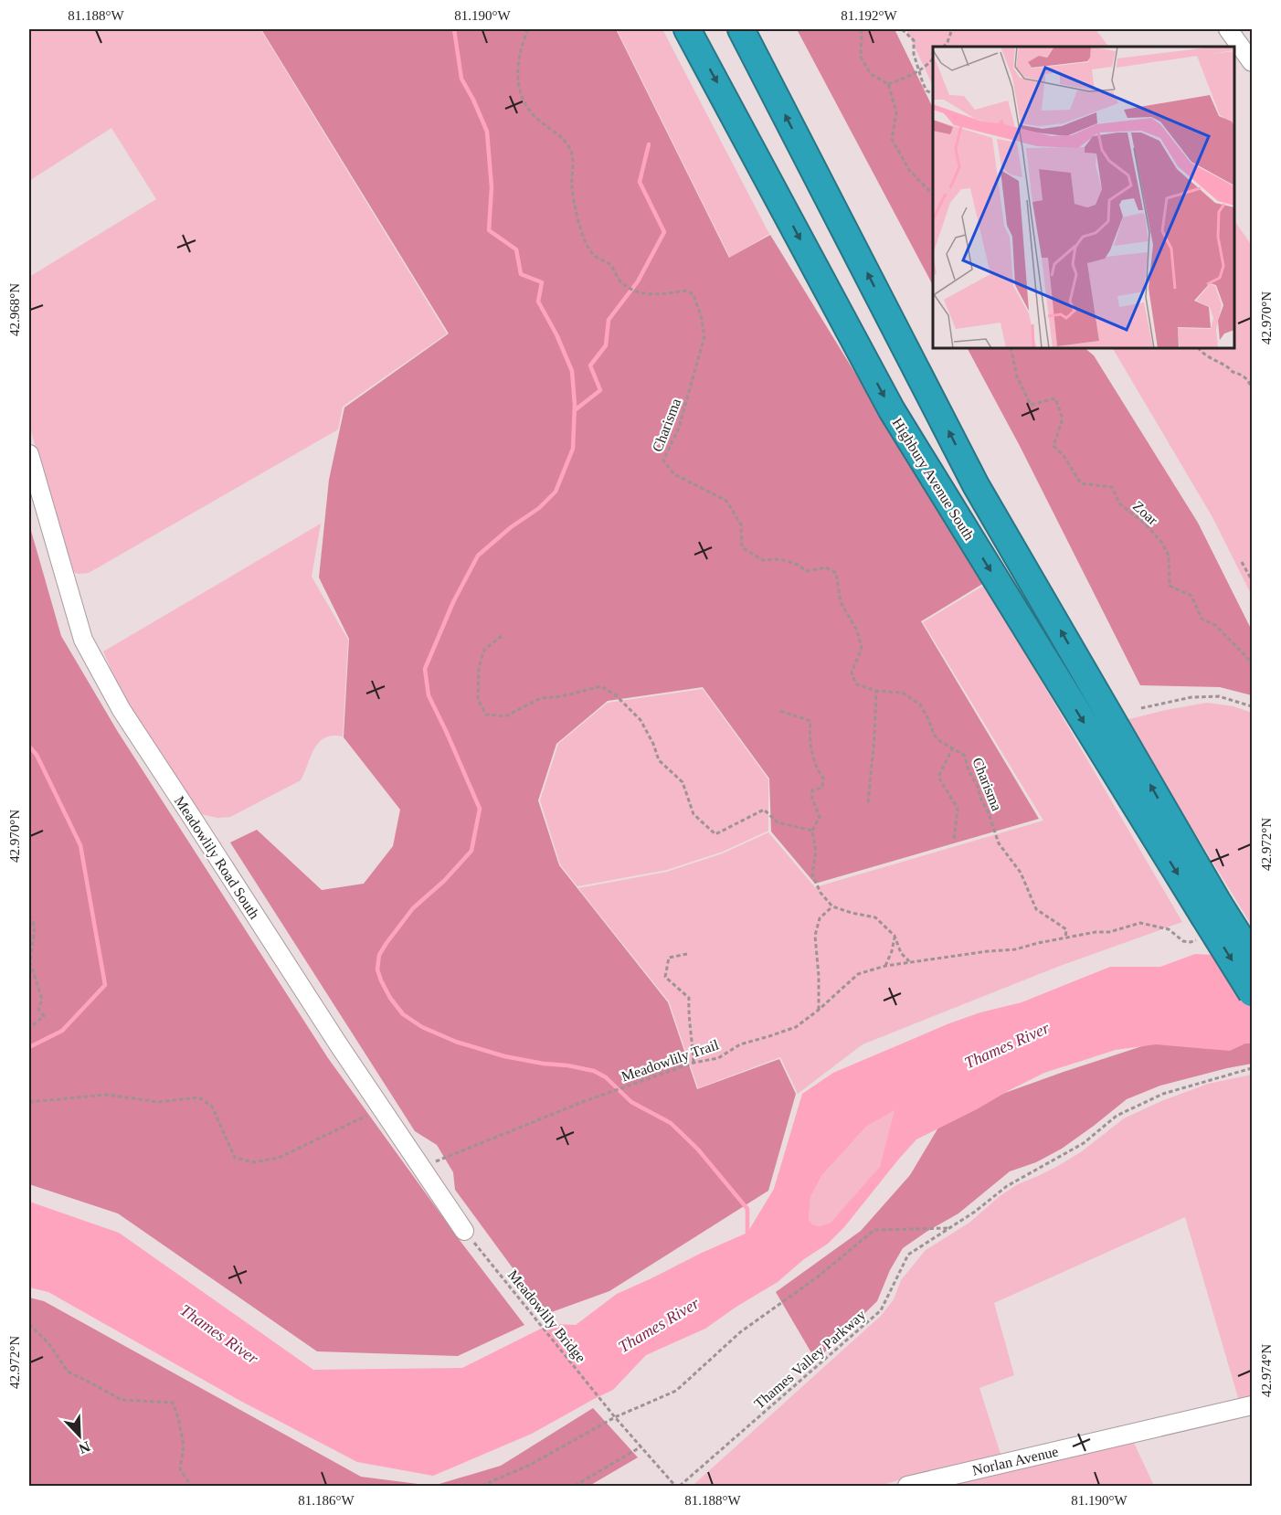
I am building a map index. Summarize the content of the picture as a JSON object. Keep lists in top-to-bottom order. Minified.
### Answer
{"streets":{"highway":["Highbury Avenue South"],"street":["Meadowlily Road South","Norlan Avenue"],"path":["Charisma","Zoar","Meadowlily Trail","Meadowlily Bridge","Thames Valley Parkway"]},"crossings":[["Charisma","Meadowlily Trail"],["Highbury Avenue South","Meadowlily Trail"],["Meadowlily Road South","Meadowlily Trail"],["Meadowlily Road South","Meadowlily Bridge"]],"water":["Thames River"],"north":"bottom right","coordinates":["81.188°W","81.190°W","81.192°W","42.968°N","42.970°N","42.972°N","42.974°N","81.186°W"]}
